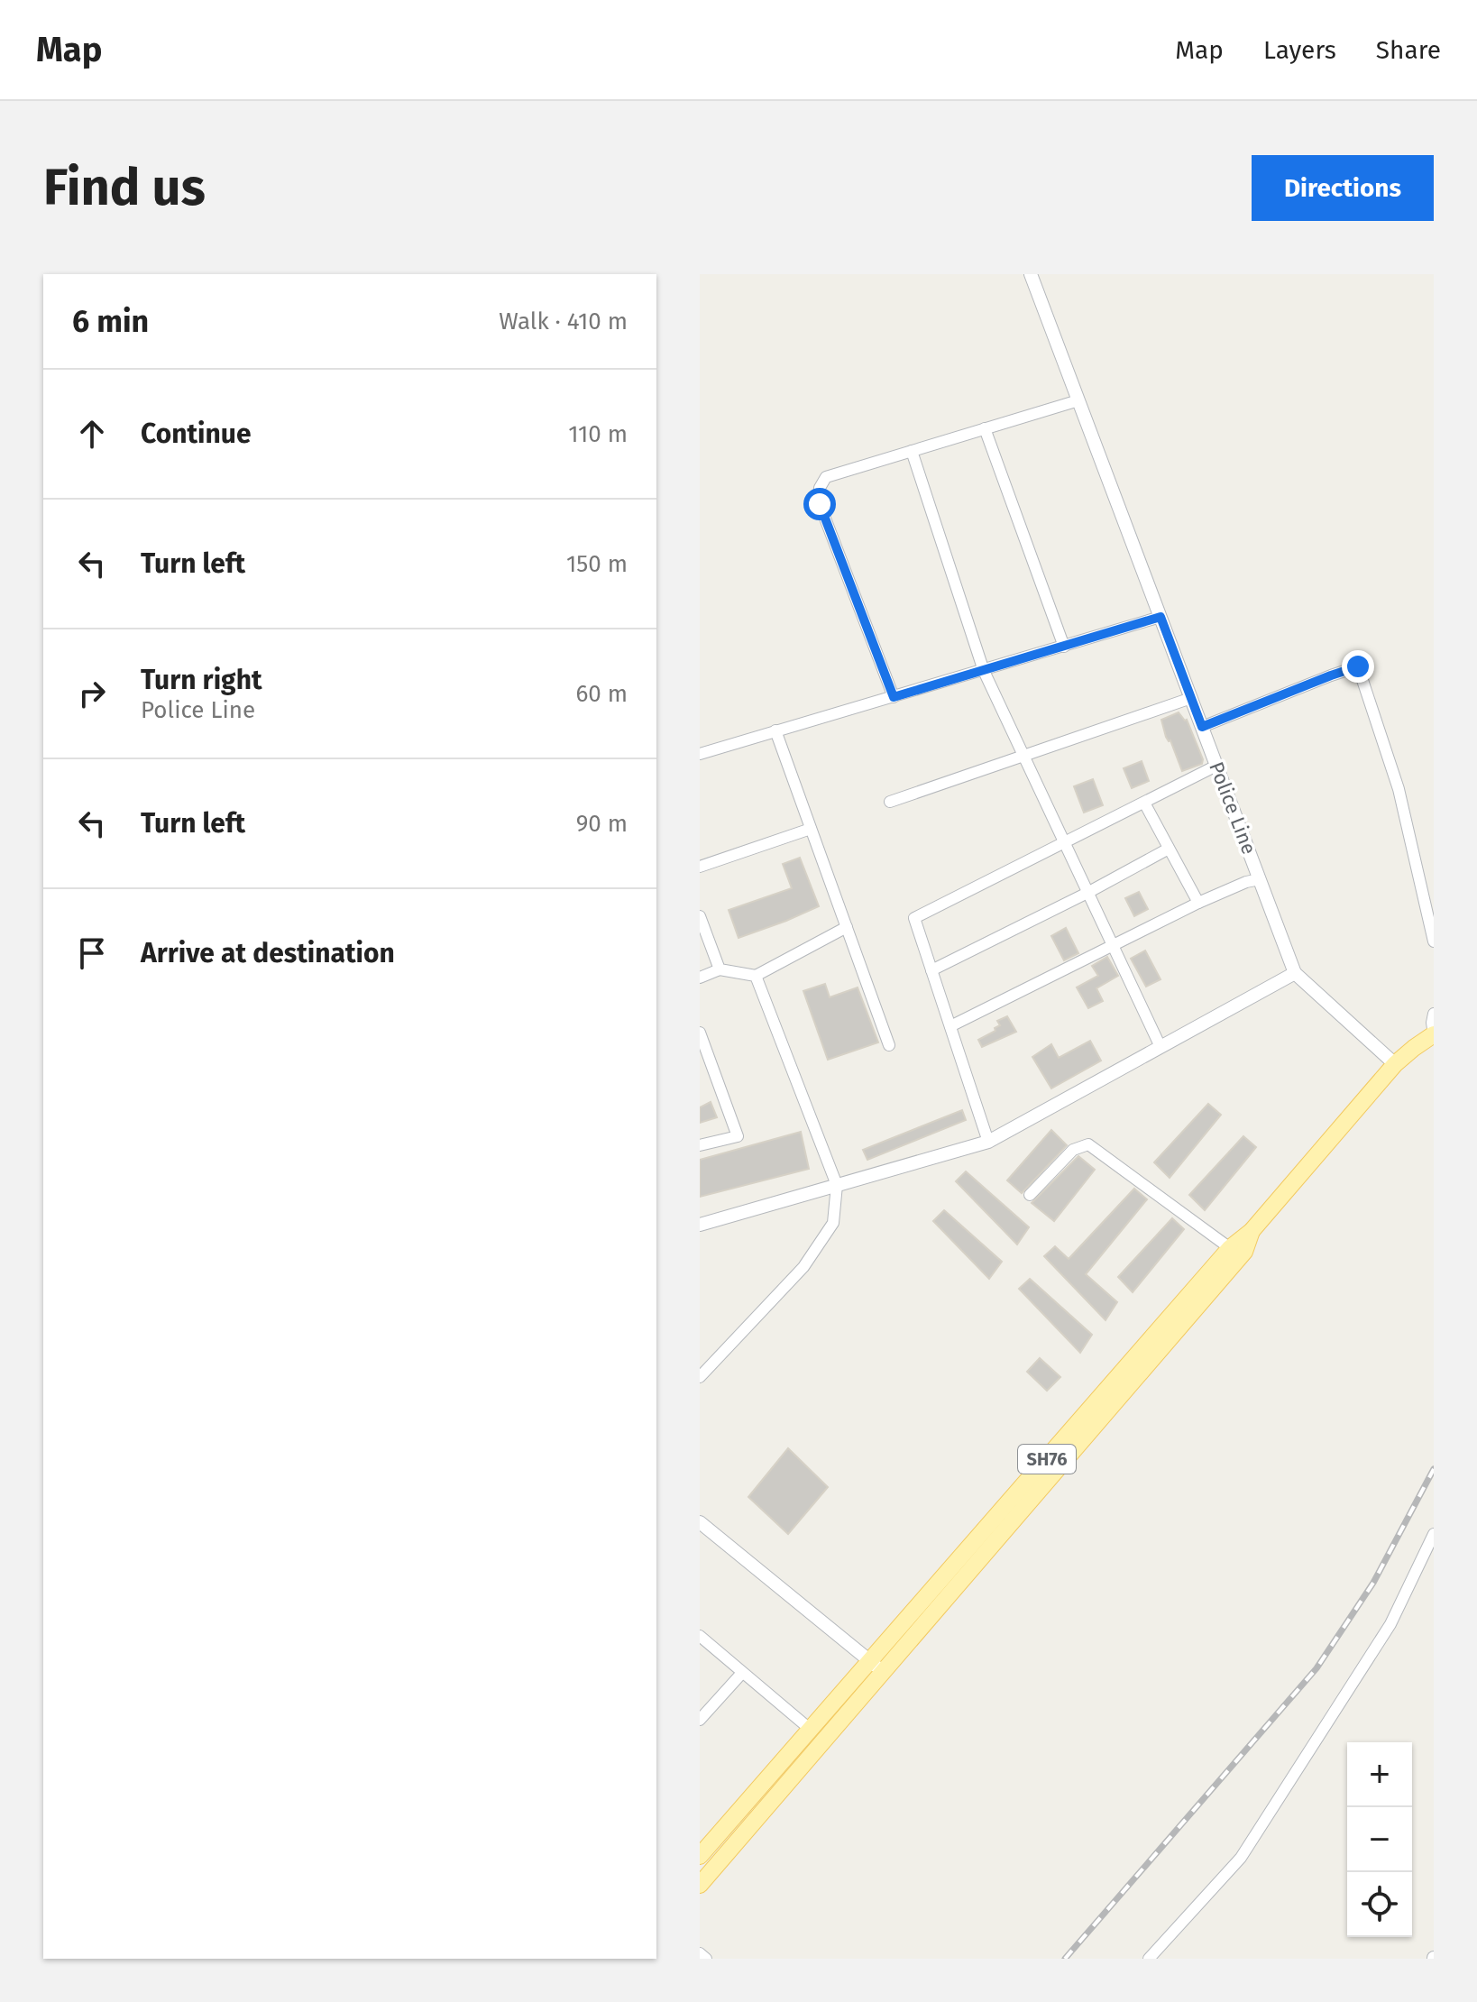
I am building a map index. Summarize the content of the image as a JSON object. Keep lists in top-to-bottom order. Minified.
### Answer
{"streets":{"main road":["SH76"],"street":["Police Line"]},"crossings":[["Police Line","SH76"]],"page":{"header":"Map","nav":["Map","Layers","Share"],"buttons":"Directions","title":"Find us","heading":["6 min","Walk · 410 m"],"list":[["Continue","110 m"],["Turn left","150 m"],["Turn right","Police Line","60 m"],["Turn left","90 m"],"Arrive at destination"],"map_buttons":["+","−"]}}
